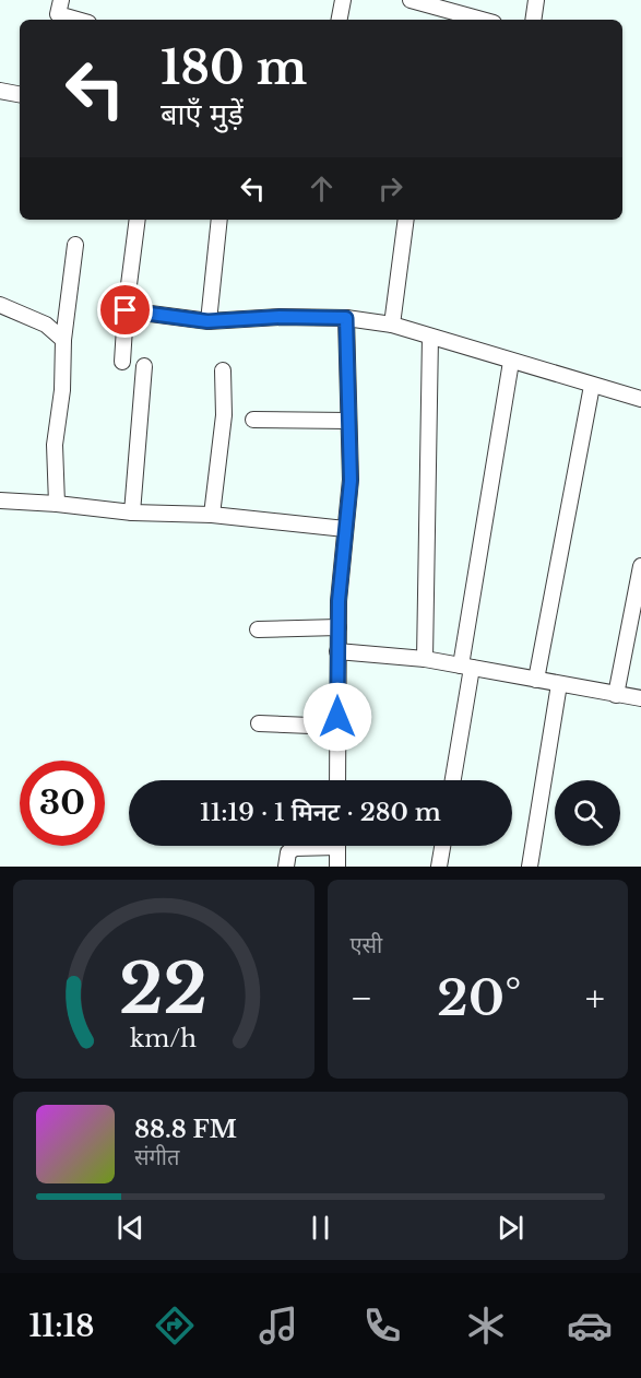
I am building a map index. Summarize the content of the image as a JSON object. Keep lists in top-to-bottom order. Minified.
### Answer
{"page":{"turn":["180 m","बाएँ मुड़ें"],"limit":"30","trip":"11:19 · 1 मिनट · 280 m","tile":"एसी","heat":["−","20°","+"],"song":["88.8 FM","संगीत"],"tabs":"11:18","gauge":["22","km/h"]}}
